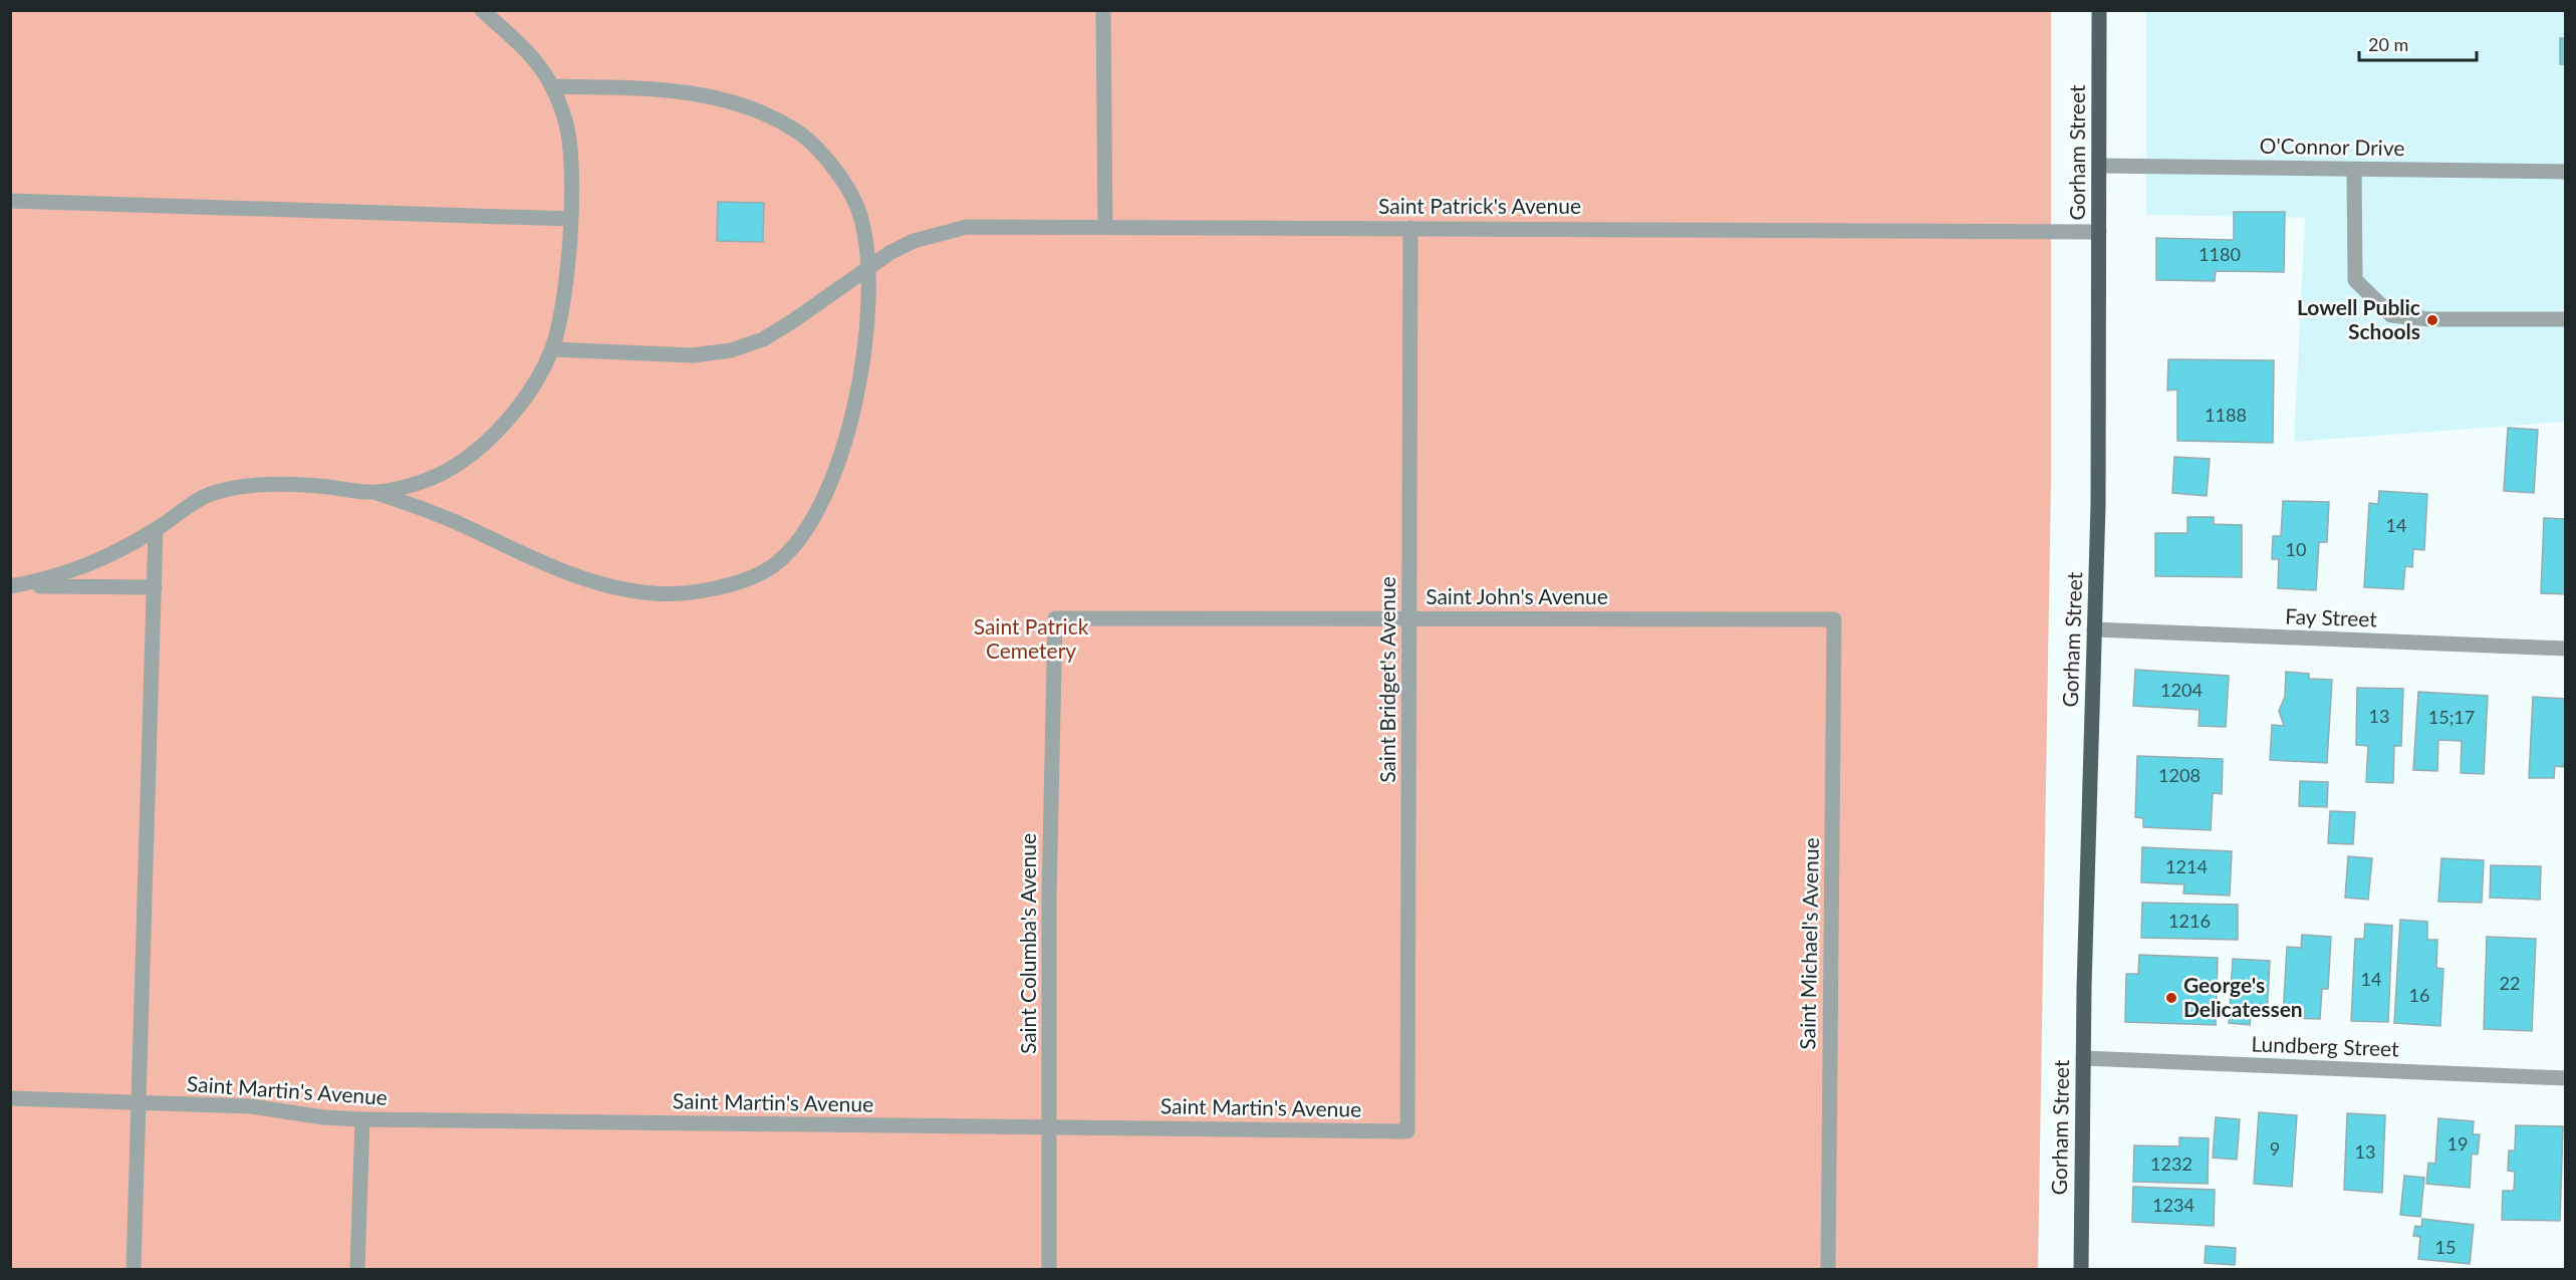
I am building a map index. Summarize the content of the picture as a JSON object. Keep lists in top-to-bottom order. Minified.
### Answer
{"streets":{"main road":["Gorham Street"],"street":["O'Connor Drive","Saint Patrick's Avenue","Saint John's Avenue","Fay Street","Saint Bridget's Avenue","Saint Columba's Avenue","Saint Michael's Avenue","Lundberg Street","Saint Martin's Avenue"]},"crossings":[["O'Connor Drive","Gorham Street"],["Gorham Street","Saint Patrick's Avenue"],["Gorham Street","Fay Street"],["Gorham Street","Lundberg Street"],["Saint Patrick's Avenue","Saint Bridget's Avenue"],["Saint John's Avenue","Saint Bridget's Avenue"],["Saint John's Avenue","Saint Columba's Avenue"],["Saint John's Avenue","Saint Michael's Avenue"],["Saint Bridget's Avenue","Saint Martin's Avenue"],["Saint Columba's Avenue","Saint Martin's Avenue"]],"parks":["Saint Patrick Cemetery"],"places":["Lowell Public Schools","George's Delicatessen"],"house_numbers":["1180","1188","14","10","1204","13","15;17","1208","1214","1216","14","22","16","19","9","13","1232","1234","15"],"scale_bar":"20 m"}
